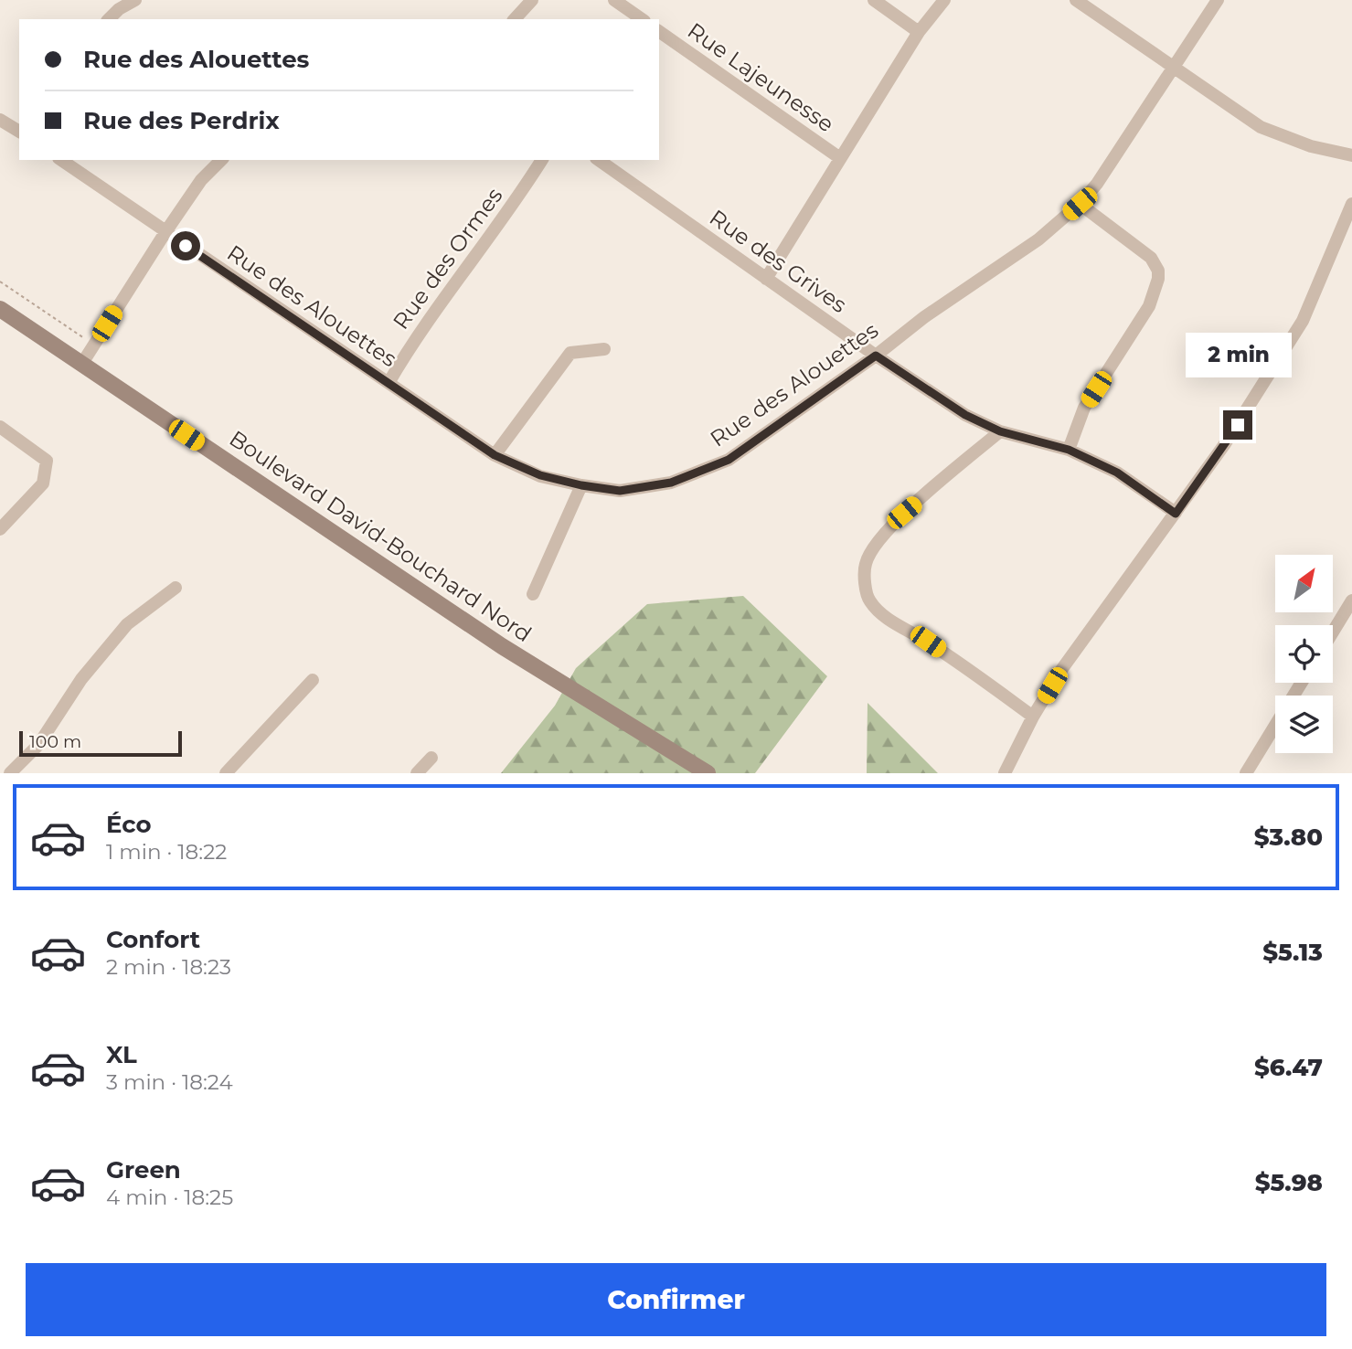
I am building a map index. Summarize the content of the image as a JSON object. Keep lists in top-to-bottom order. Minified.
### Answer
{"streets":{"street":["Rue Lajeunesse","Rue des Ormes","Rue des Grives","Rue des Alouettes","Boulevard David-Bouchard Nord"]},"crossings":[["Rue des Ormes","Rue des Alouettes"],["Rue des Grives","Rue des Alouettes"]],"scale_bar":"100 m","north":"top right","page":{"banner":["Rue des Alouettes","Rue des Perdrix"],"bubble":"2 min","scale":"100 m","list":[{"name":"Éco","note":"1 min · 18:22","value":"$3.80"},{"name":"Confort","note":"2 min · 18:23","value":"$5.13"},{"name":"XL","note":"3 min · 18:24","value":"$6.47"},{"name":"Green","note":"4 min · 18:25","value":"$5.98"}],"buttons":"Confirmer"}}
